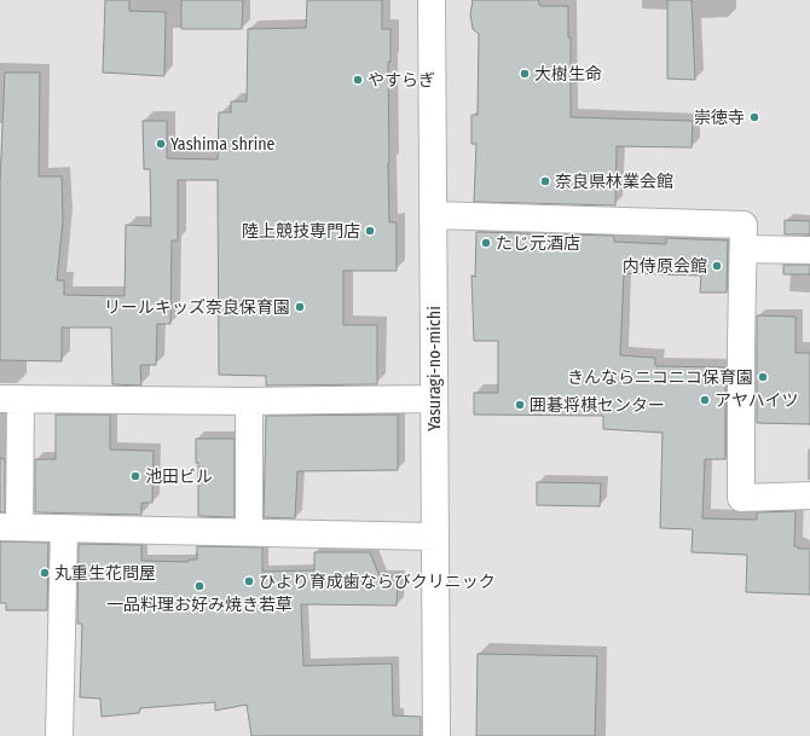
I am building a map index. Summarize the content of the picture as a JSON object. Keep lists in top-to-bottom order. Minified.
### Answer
{"streets":{"street":["Yasuragi-no-michi"]},"places":["大樹生命","やすらぎ","崇徳寺","Yashima shrine","奈良県林業会館","陸上競技専門店","たじ元酒店","内侍原会館","リールキッズ奈良保育園","きんならニコニコ保育園","アヤハイツ","囲碁将棋センター","池田ビル","丸重生花問屋","ひより育成歯ならびクリニック","一品料理お好み焼き若草"]}
